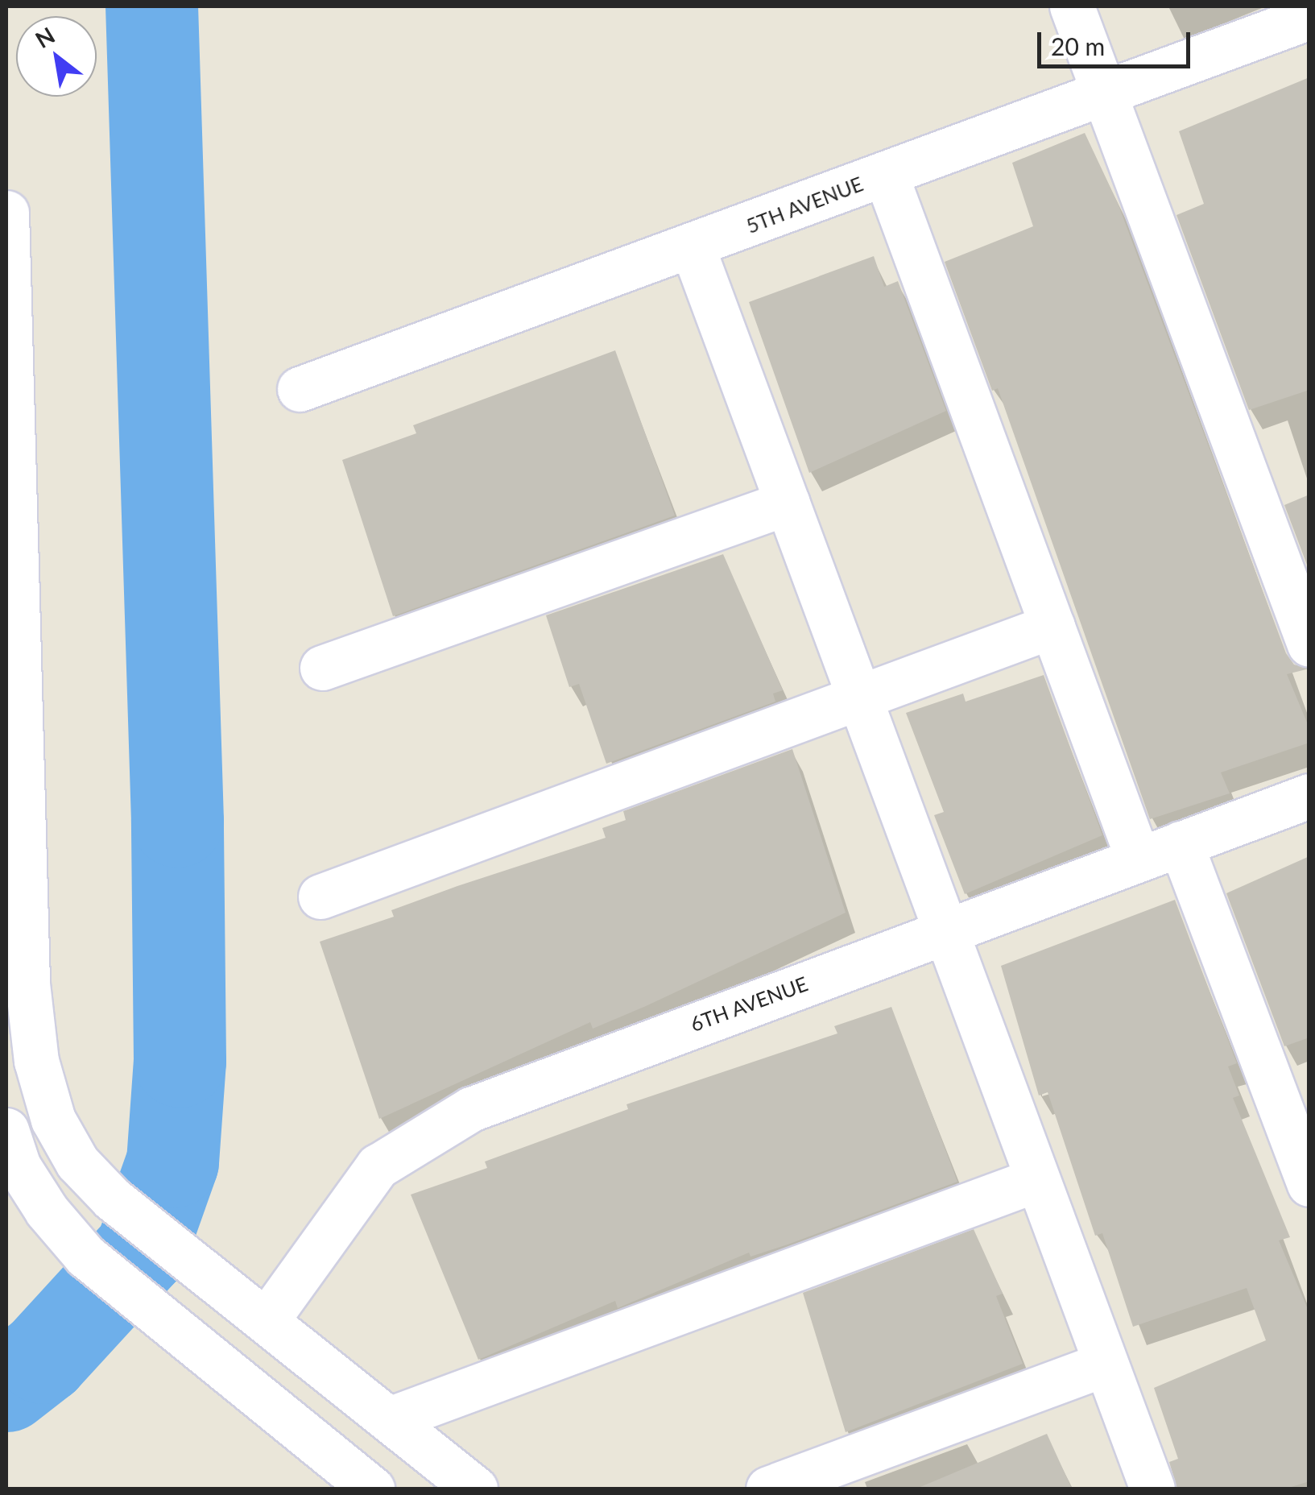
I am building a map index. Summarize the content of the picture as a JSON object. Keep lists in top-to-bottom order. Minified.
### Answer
{"streets":{"street":["5TH AVENUE","6TH AVENUE"]},"scale_bar":"20 m","north":"top left"}
